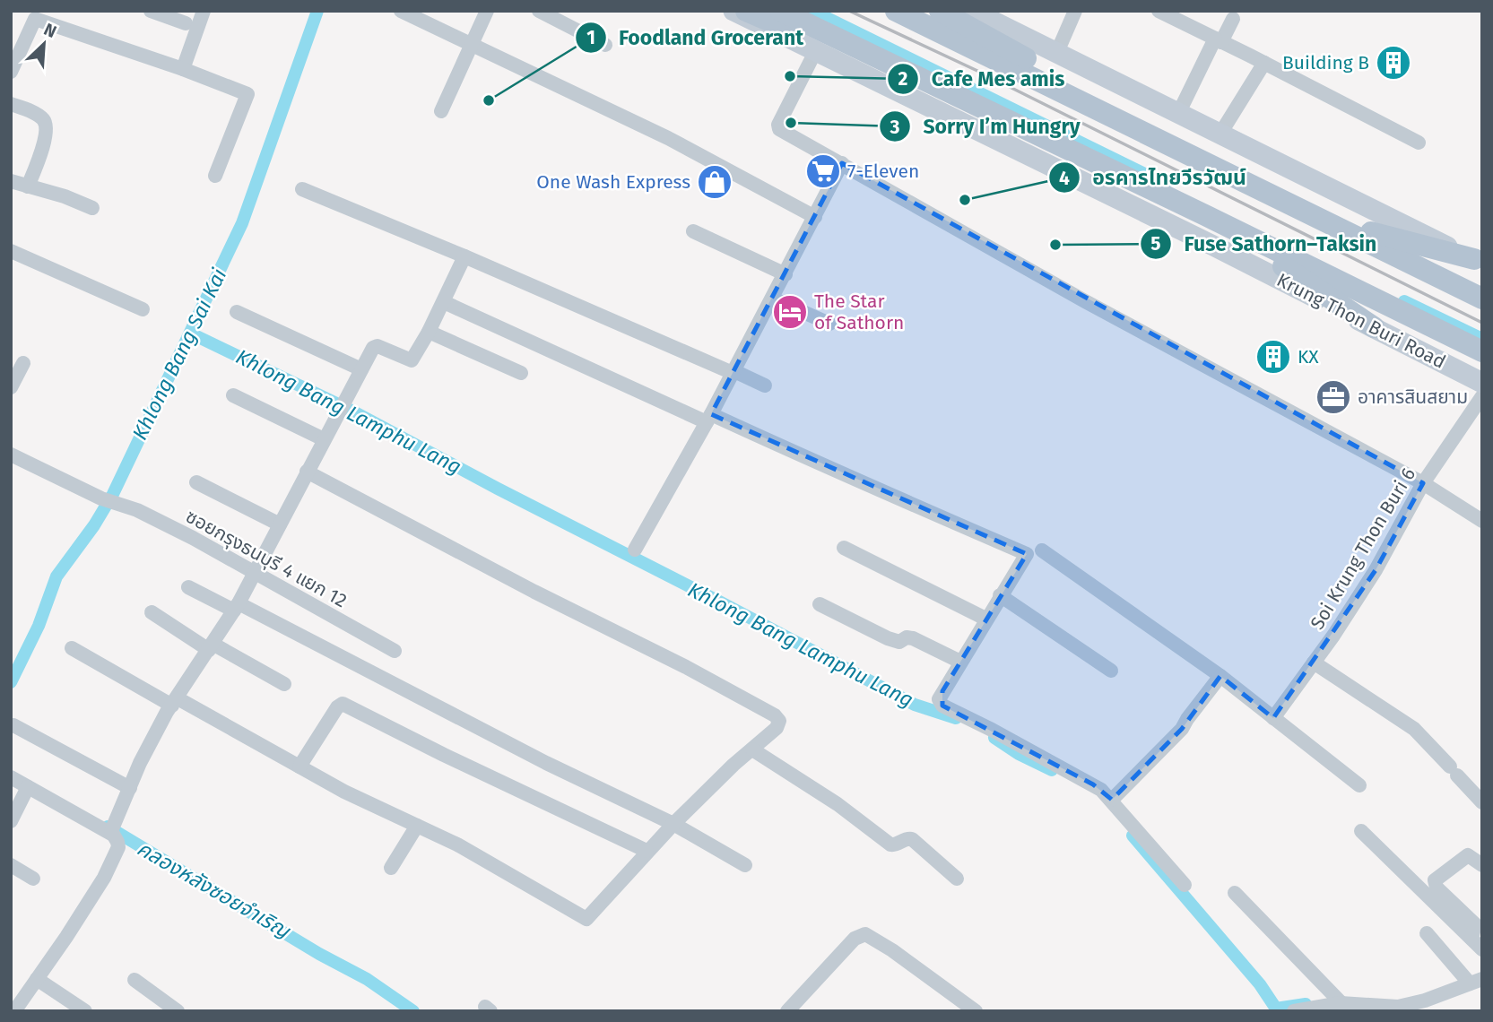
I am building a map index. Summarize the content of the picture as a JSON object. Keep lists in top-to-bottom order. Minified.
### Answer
{"streets":{"main road":["Krung Thon Buri Road"],"street":["Soi Krung Thon Buri 6","ซอยกรุงธนบุรี 4 แยก 12"]},"water":["Khlong Bang Sai Kai","Khlong Bang Lamphu Lang","คลองหลังซอยจำเริญ"],"places":{"building":["Building B","KX"],"other":["Cafe Mes amis","Foodland Grocerant","Sorry I’m Hungry","อรคารไทยวีรวัฒน์","Fuse Sathorn–Taksin"],"supermarket":["7-Eleven"],"shop":["One Wash Express"],"hotel":["The Star of Sathorn"],"office":["อาคารสินสยาม"]},"north":"top right"}
